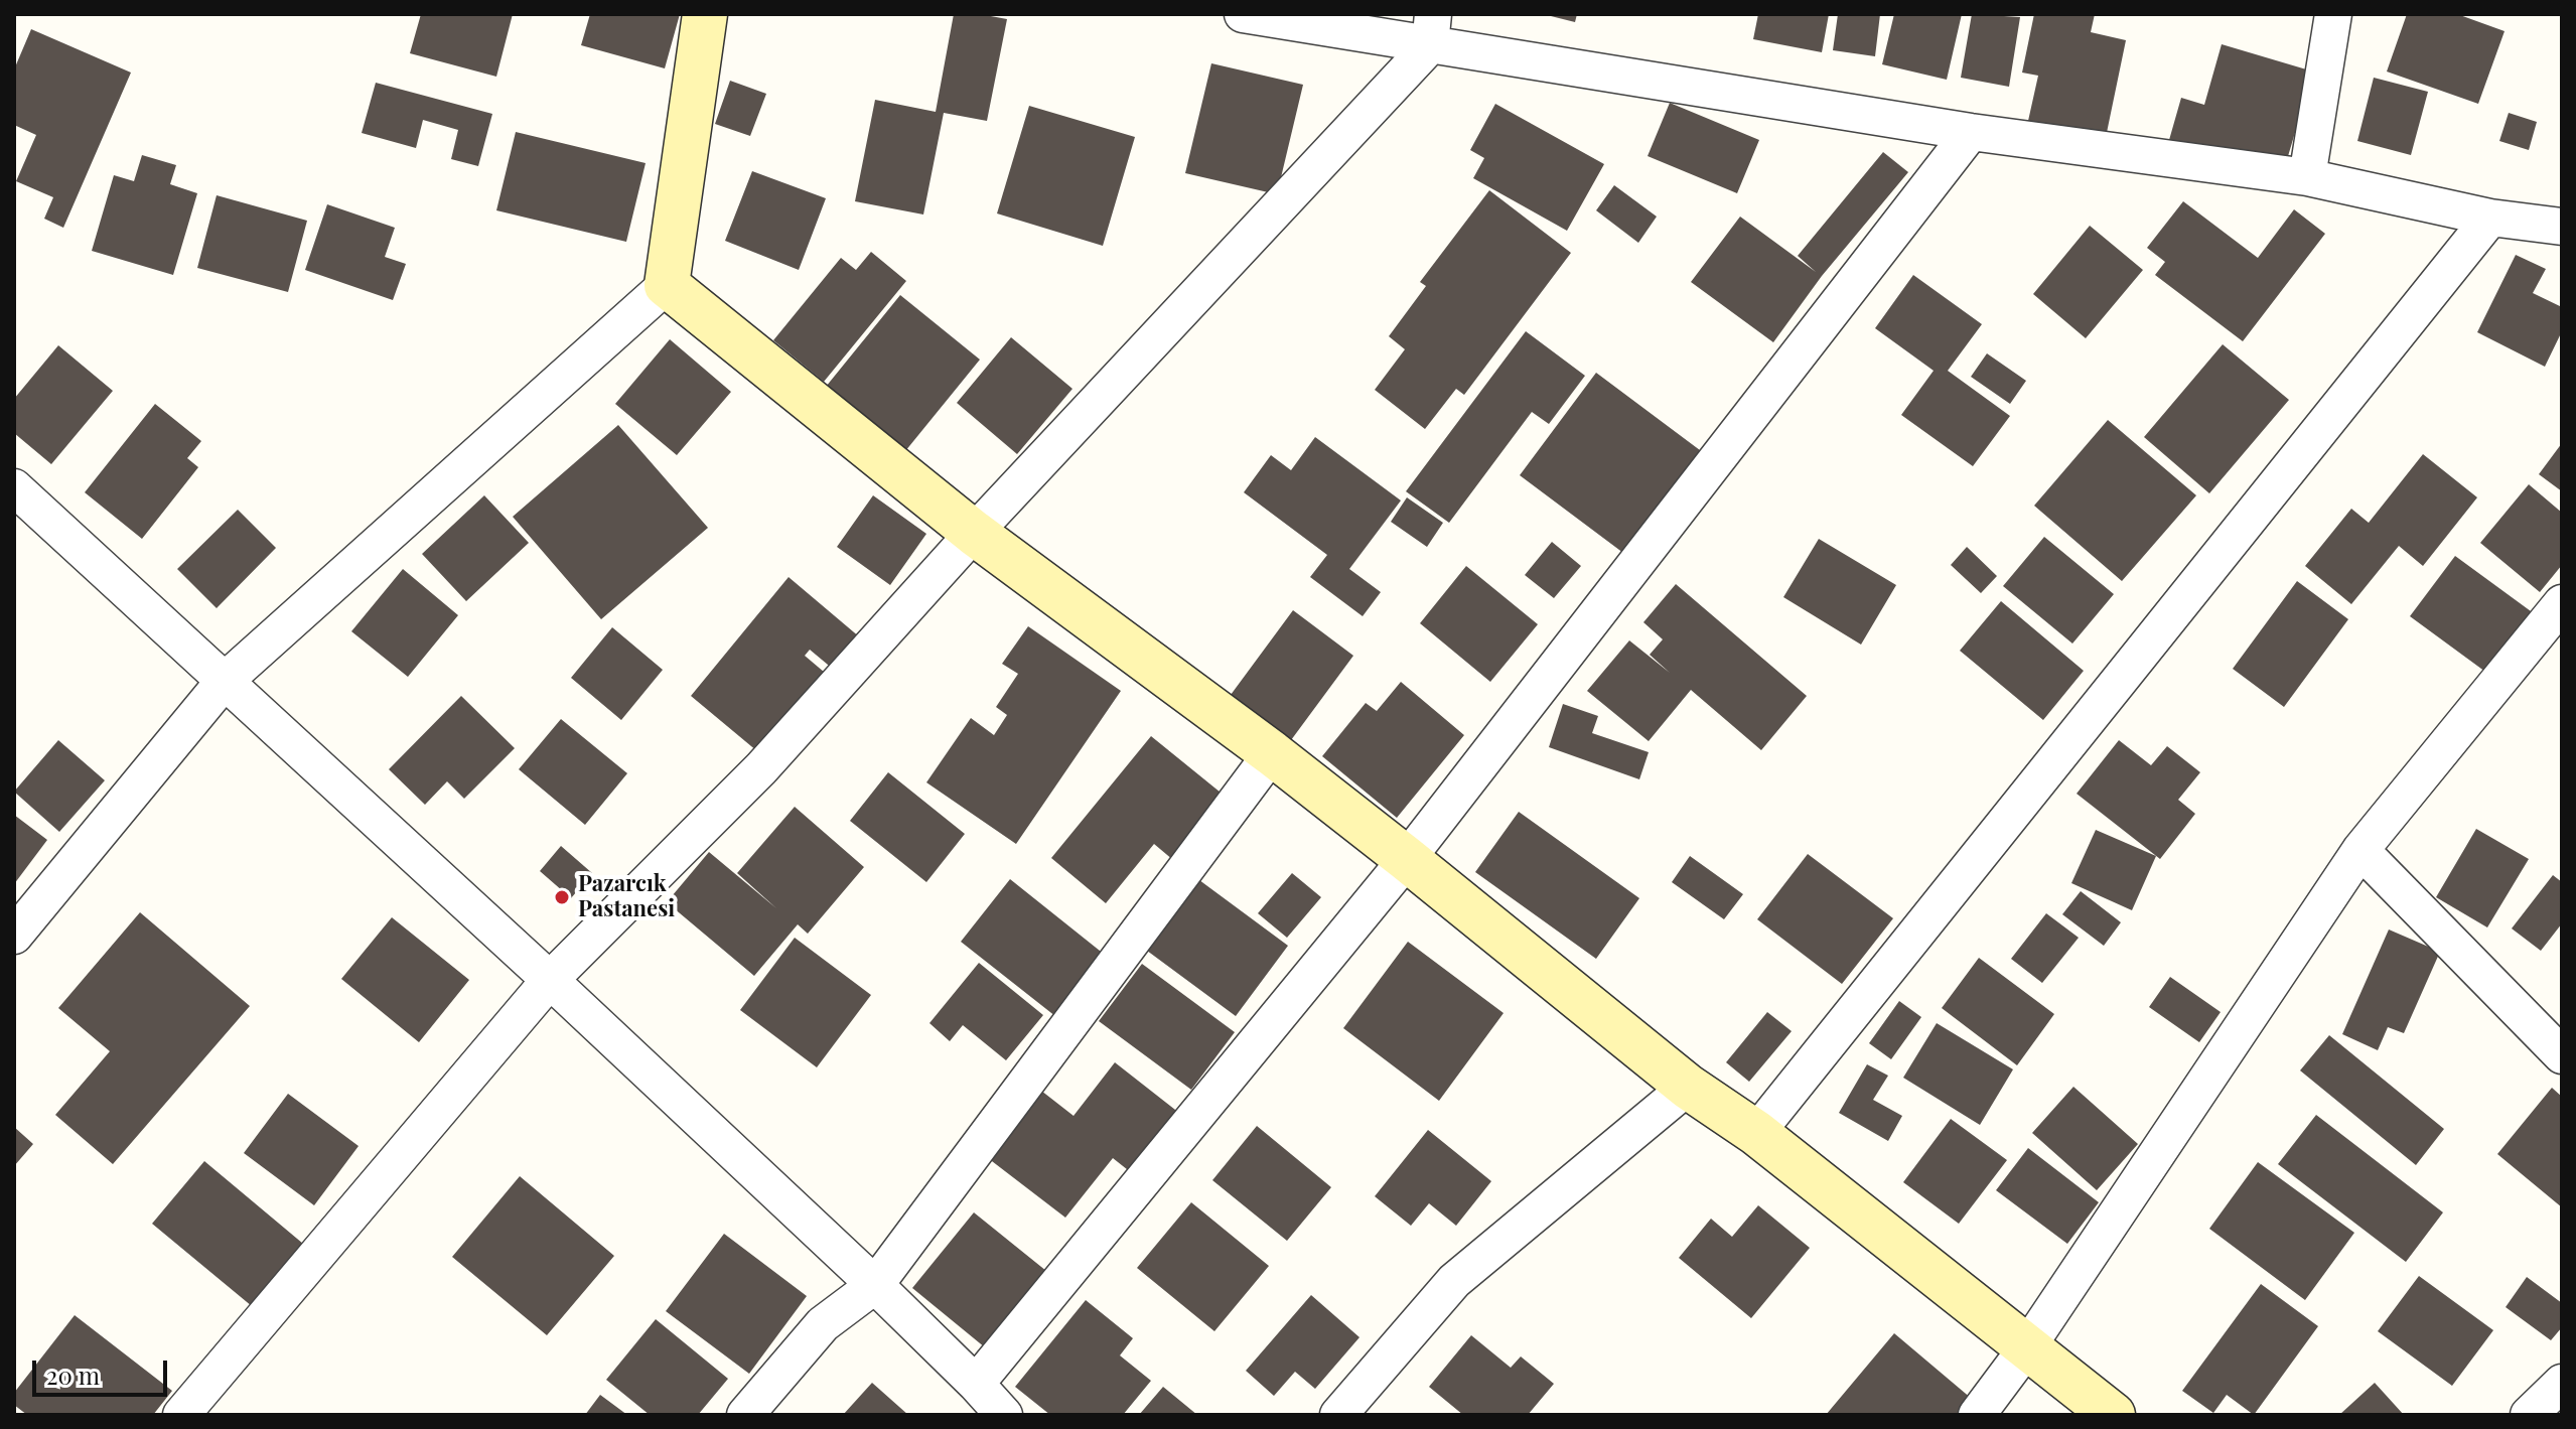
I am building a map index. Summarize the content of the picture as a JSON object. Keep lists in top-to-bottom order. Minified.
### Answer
{"places":["Pazarcık Pastanesi"],"scale_bar":"20 m"}
